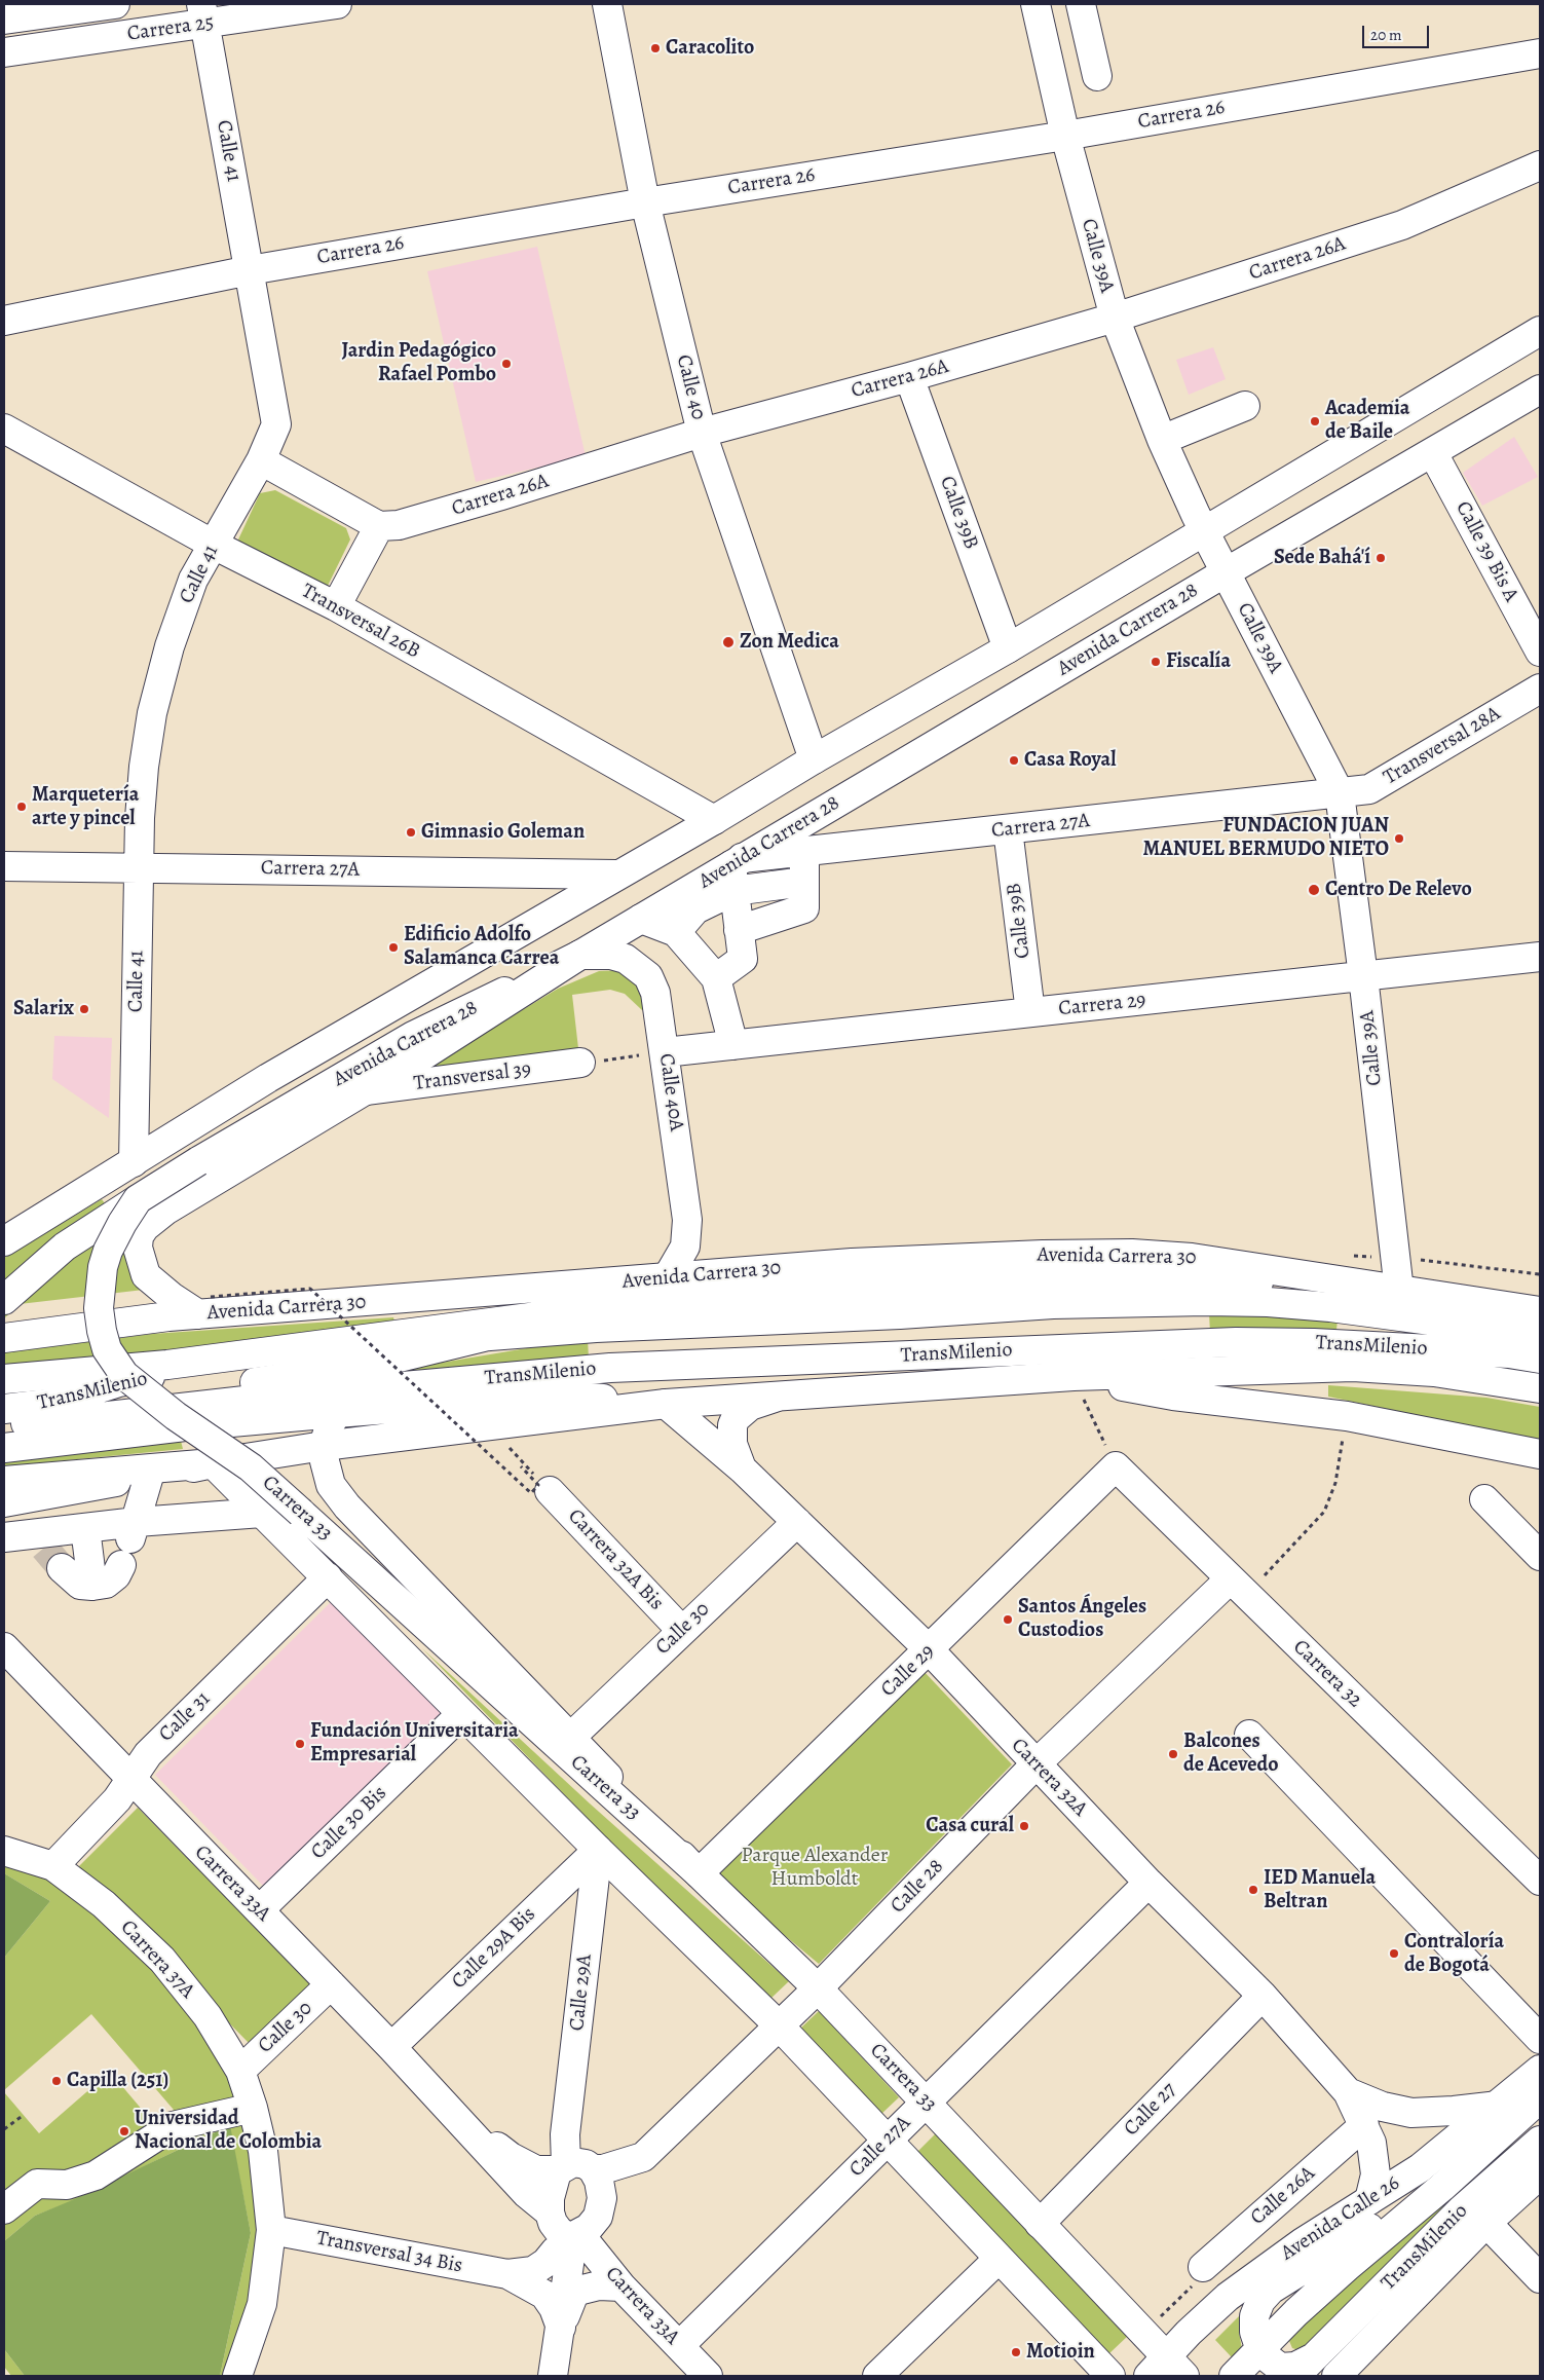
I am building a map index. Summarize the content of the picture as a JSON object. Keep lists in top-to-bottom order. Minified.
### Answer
{"streets":{"main road":["Carrera 25","Carrera 26","Calle 41","Calle 39A","Carrera 26A","Calle 40","Calle 39B","Calle 39 Bis A","Transversal 26B","Avenida Carrera 28","Transversal 28A","Carrera 27A","Carrera 29","Transversal 39","Calle 40A","Avenida Carrera 30","TransMilenio","Carrera 33","Carrera 32A Bis","Calle 30","Calle 29","Carrera 32","Calle 31","Carrera 32A","Calle 30 Bis","Carrera 33A","Calle 28","Calle 29A Bis","Carrera 37A","Calle 29A","Calle 27","Calle 27A","Calle 26A","Avenida Calle 26","Transversal 34 Bis"]},"crossings":[["Carrera 25","Calle 41"],["Carrera 26","Calle 41"],["Carrera 26","Calle 39A"],["Carrera 26","Calle 40"],["Calle 41","Transversal 26B"],["Calle 41","Avenida Carrera 28"],["Calle 41","Carrera 27A"],["Calle 39A","Carrera 26A"],["Calle 39A","Avenida Carrera 28"],["Calle 39A","Transversal 28A"],["Calle 39A","Carrera 27A"],["Calle 39A","Carrera 29"],["Calle 39A","Avenida Carrera 30"],["Carrera 26A","Calle 40"],["Carrera 26A","Calle 39B"],["Calle 40","Avenida Carrera 28"],["Calle 39B","Avenida Carrera 28"],["Calle 39B","Carrera 27A"],["Calle 39B","Carrera 29"],["Calle 39 Bis A","Avenida Carrera 28"],["Transversal 26B","Avenida Carrera 28"],["Avenida Carrera 28","Carrera 27A"],["Avenida Carrera 28","Calle 40A"],["Avenida Carrera 28","Carrera 33"],["Transversal 28A","Carrera 27A"],["Carrera 29","Calle 40A"],["Calle 40A","Avenida Carrera 30"],["Carrera 33","Calle 29"],["Carrera 33","Calle 31"],["Carrera 33","Calle 30 Bis"],["Carrera 33","Calle 28"],["Carrera 33","Calle 29A Bis"],["Carrera 33","Calle 29A"],["Carrera 33","Calle 27"],["Carrera 33","Calle 27A"],["Carrera 33","Avenida Calle 26"],["Carrera 32A Bis","Calle 30"],["Calle 30","Carrera 32A"],["Calle 30","Carrera 33A"],["Calle 30","Carrera 37A"],["Calle 29","Carrera 32"],["Calle 29","Carrera 32A"],["Carrera 32","Calle 28"],["Calle 31","Carrera 33A"],["Calle 31","Carrera 37A"],["Carrera 32A","Calle 28"],["Carrera 32A","Calle 27"],["Carrera 32A","Calle 27A"],["Carrera 32A","Calle 26A"],["Carrera 32A","Avenida Calle 26"],["Calle 30 Bis","Carrera 33A"],["Carrera 33A","Calle 28"],["Carrera 33A","Calle 29A Bis"],["Carrera 33A","Calle 29A"],["Carrera 33A","Calle 27A"],["Calle 28","Calle 29A"],["Calle 29A Bis","Calle 29A"],["Carrera 37A","Transversal 34 Bis"]],"parks":["Parque Alexander Humboldt"],"places":["Caracolito","Jardin Pedagógico Rafael Pombo","Academia de Baile","Sede Bahá'í","Zon Medica","Fiscalía","Casa Royal","Marquetería arte y pincel","Gimnasio Goleman","FUNDACION JUAN MANUEL BERMUDO NIETO","Centro De Relevo","Edificio Adolfo Salamanca Carrea","Salarix","Santos Ángeles Custodios","Fundación Universitaria Empresarial","Balcones de Acevedo","Casa cural","IED Manuela Beltran","Contraloría de Bogotá","Capilla (251)","Universidad Nacional de Colombia","Motioin"],"scale_bar":"20 m"}
